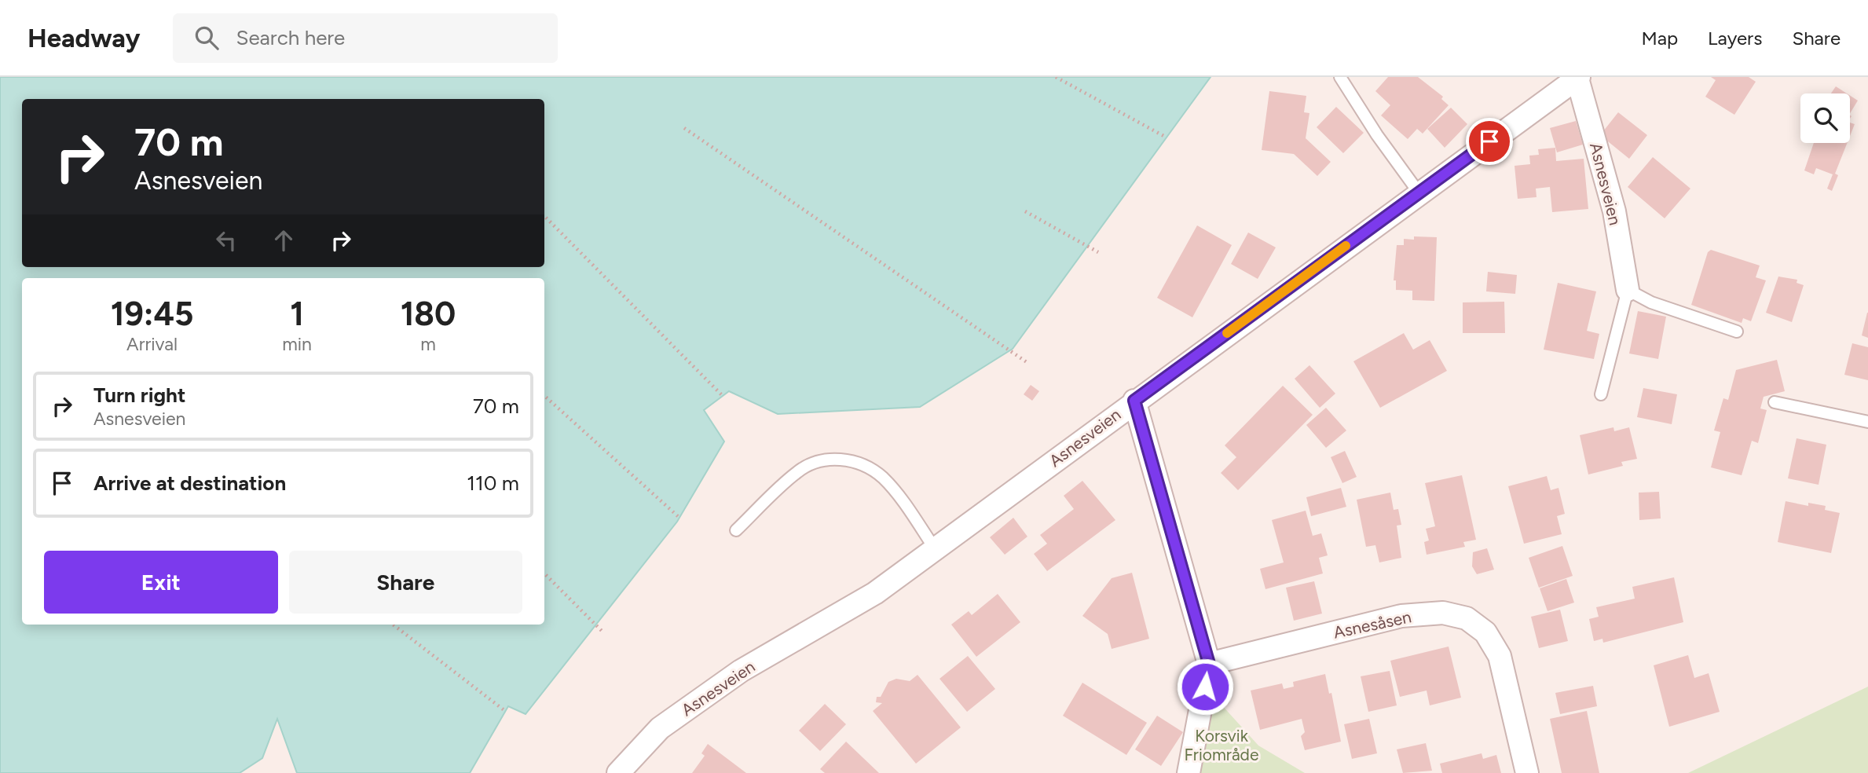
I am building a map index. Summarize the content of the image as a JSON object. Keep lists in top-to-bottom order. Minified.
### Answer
{"streets":{"street":["Asnesveien","Asnesåsen"]},"parks":["Korsvik Friområde"],"page":{"header":"Headway","search":"Search here","nav":["Map","Layers","Share"],"turn":["70 m","Asnesveien"],"eta":["19:45","Arrival","1","min","180","m"],"list":[{"name":"Turn right","note":"Asnesveien","value":"70 m"},{"name":"Arrive at destination","value":"110 m"}],"buttons":["Exit","Share"]}}
